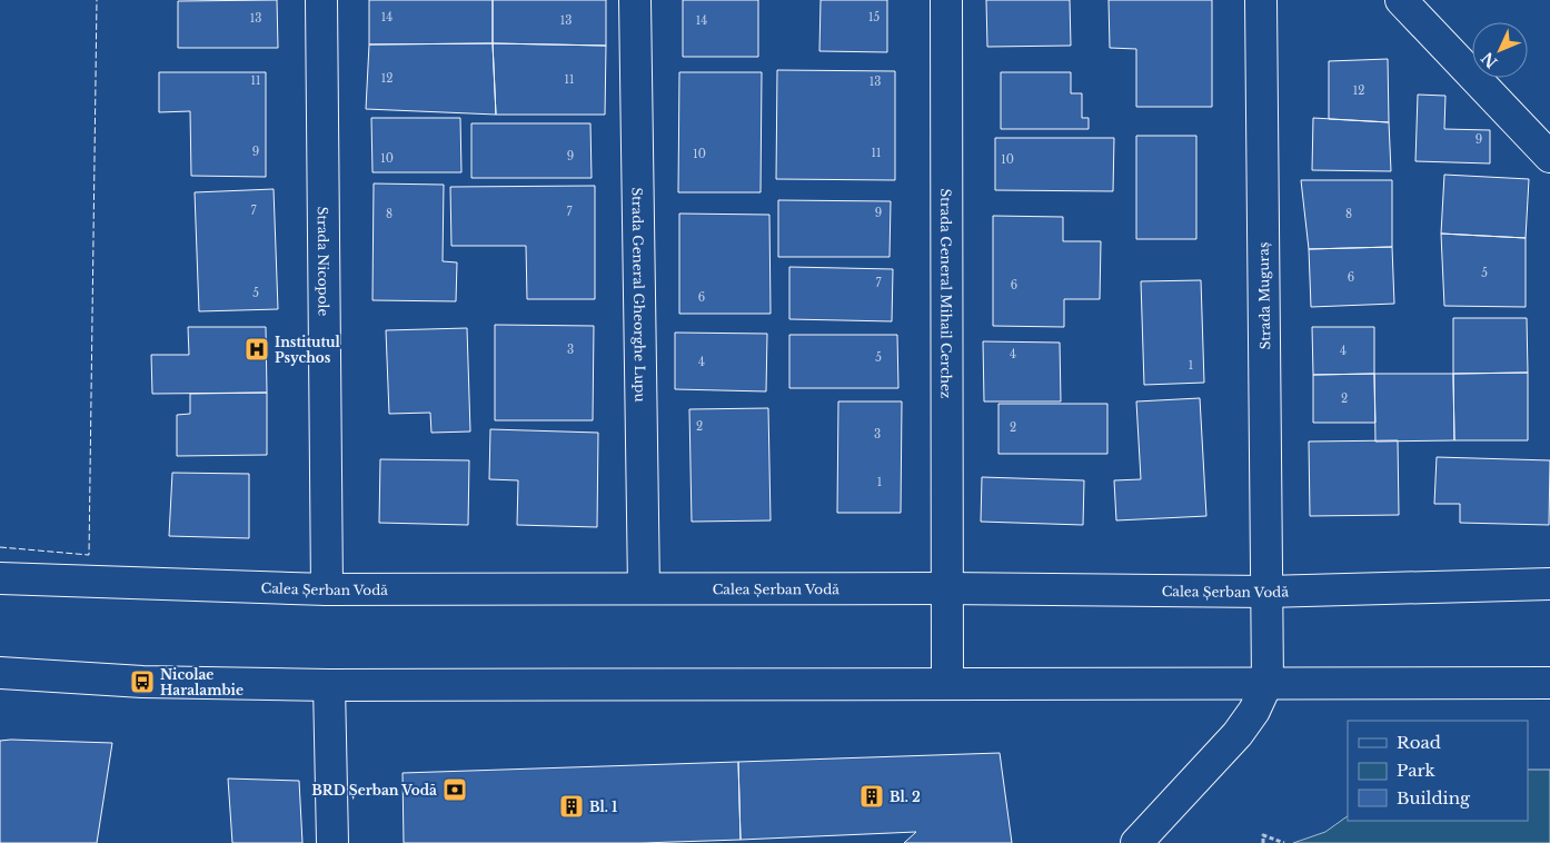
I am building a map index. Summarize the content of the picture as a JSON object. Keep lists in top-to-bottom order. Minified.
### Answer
{"streets":{"street":["Strada Nicopole","Strada General Mihail Cerchez","Strada General Gheorghe Lupu","Strada Muguraș","Calea Șerban Vodă"]},"crossings":[["Strada Nicopole","Calea Șerban Vodă"],["Strada General Mihail Cerchez","Calea Șerban Vodă"],["Strada General Gheorghe Lupu","Calea Șerban Vodă"],["Strada Muguraș","Calea Șerban Vodă"]],"places":{"hospital":["Institutul Psychos"],"bus stop":["Nicolae Haralambie"],"bank":["BRD Șerban Vodă"],"building":["Bl. 2","Bl. 1"]},"house_numbers":["14","15","13","13","14","12","11","11","13","12","9","9","11","10","9","10","10","7","7","9","8","8","5","6","7","6","5","6","3","4","4","5","4","1","2","2","2","3","1"],"legend":["Road","Park","Building"],"north":"bottom left"}
